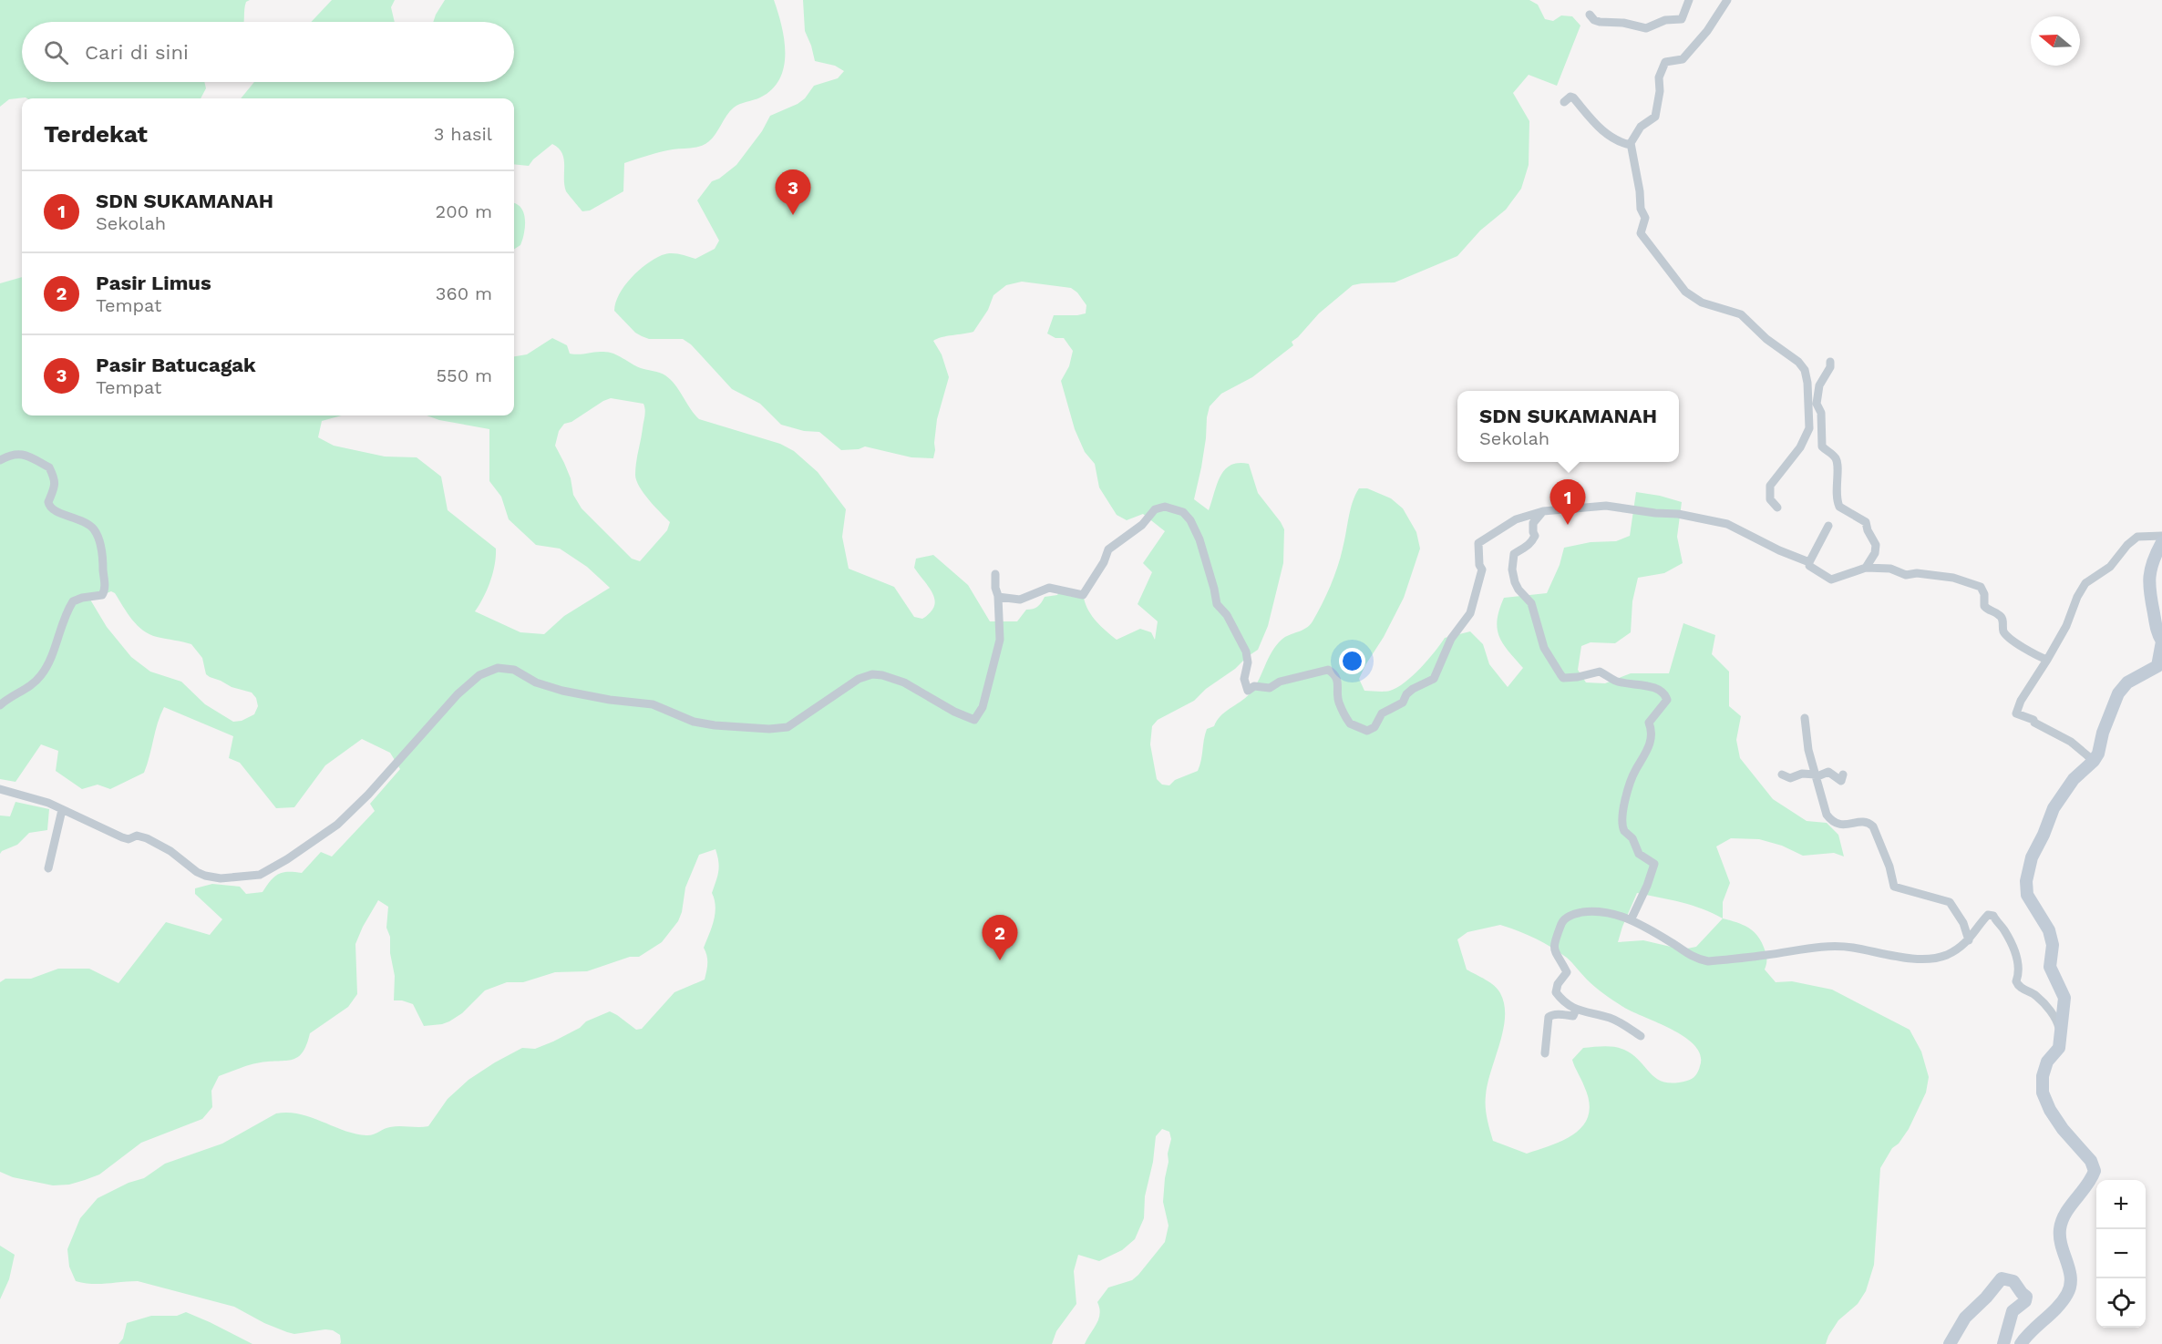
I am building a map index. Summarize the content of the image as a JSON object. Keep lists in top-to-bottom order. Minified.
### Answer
{"north":"left","page":{"search":"Cari di sini","heading":["Terdekat","3 hasil"],"pins":["3","1","2"],"list":[{"mark":"1","name":"SDN SUKAMANAH","note":"Sekolah","value":"200 m"},{"mark":"2","name":"Pasir Limus","note":"Tempat","value":"360 m"},{"mark":"3","name":"Pasir Batucagak","note":"Tempat","value":"550 m"}],"popup":["SDN SUKAMANAH","Sekolah"],"map_buttons":["+","−"]}}
